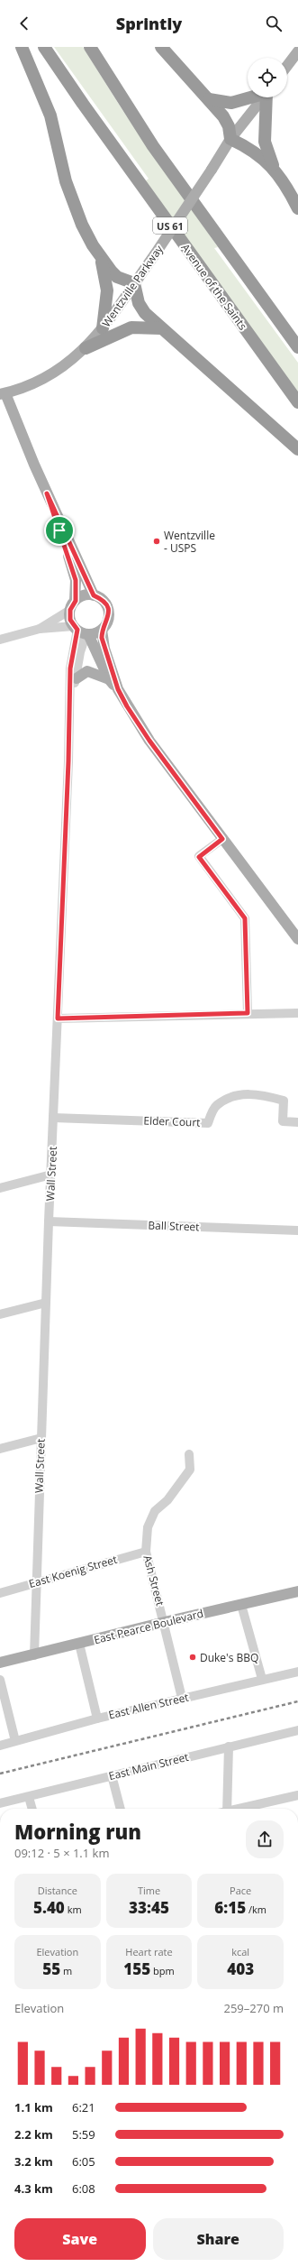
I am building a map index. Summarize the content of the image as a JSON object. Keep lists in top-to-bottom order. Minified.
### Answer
{"streets":{"highway":["US 61","Avenue of the Saints"],"main road":["Wentzville Parkway","East Pearce Boulevard"],"street":["Elder Court","Wall Street","Ball Street","East Koenig Street","Ash Street","East Allen Street","East Main Street"]},"crossings":[["Elder Court","Wall Street"],["Wall Street","Ball Street"],["Wall Street","East Koenig Street"],["Wall Street","East Pearce Boulevard"],["East Koenig Street","Ash Street"],["Ash Street","East Pearce Boulevard"],["Ash Street","East Allen Street"]],"places":["Wentzville - USPS","Duke's BBQ"],"page":{"header":"Sprintly","heading":["Morning run","09:12 · 5 × 1.1 km"],"stats":[["Distance","5.40 km"],["Time","33:45"],["Pace","6:15 /km"],["Elevation","55 m"],["Heart rate","155 bpm"],["kcal","403"]],"chart":["Elevation","259–270 m"],"list":[{"name":"1.1 km","note":"6:21"},{"name":"2.2 km","note":"5:59"},{"name":"3.2 km","note":"6:05"},{"name":"4.3 km","note":"6:08"}],"buttons":["Save","Share"]}}
